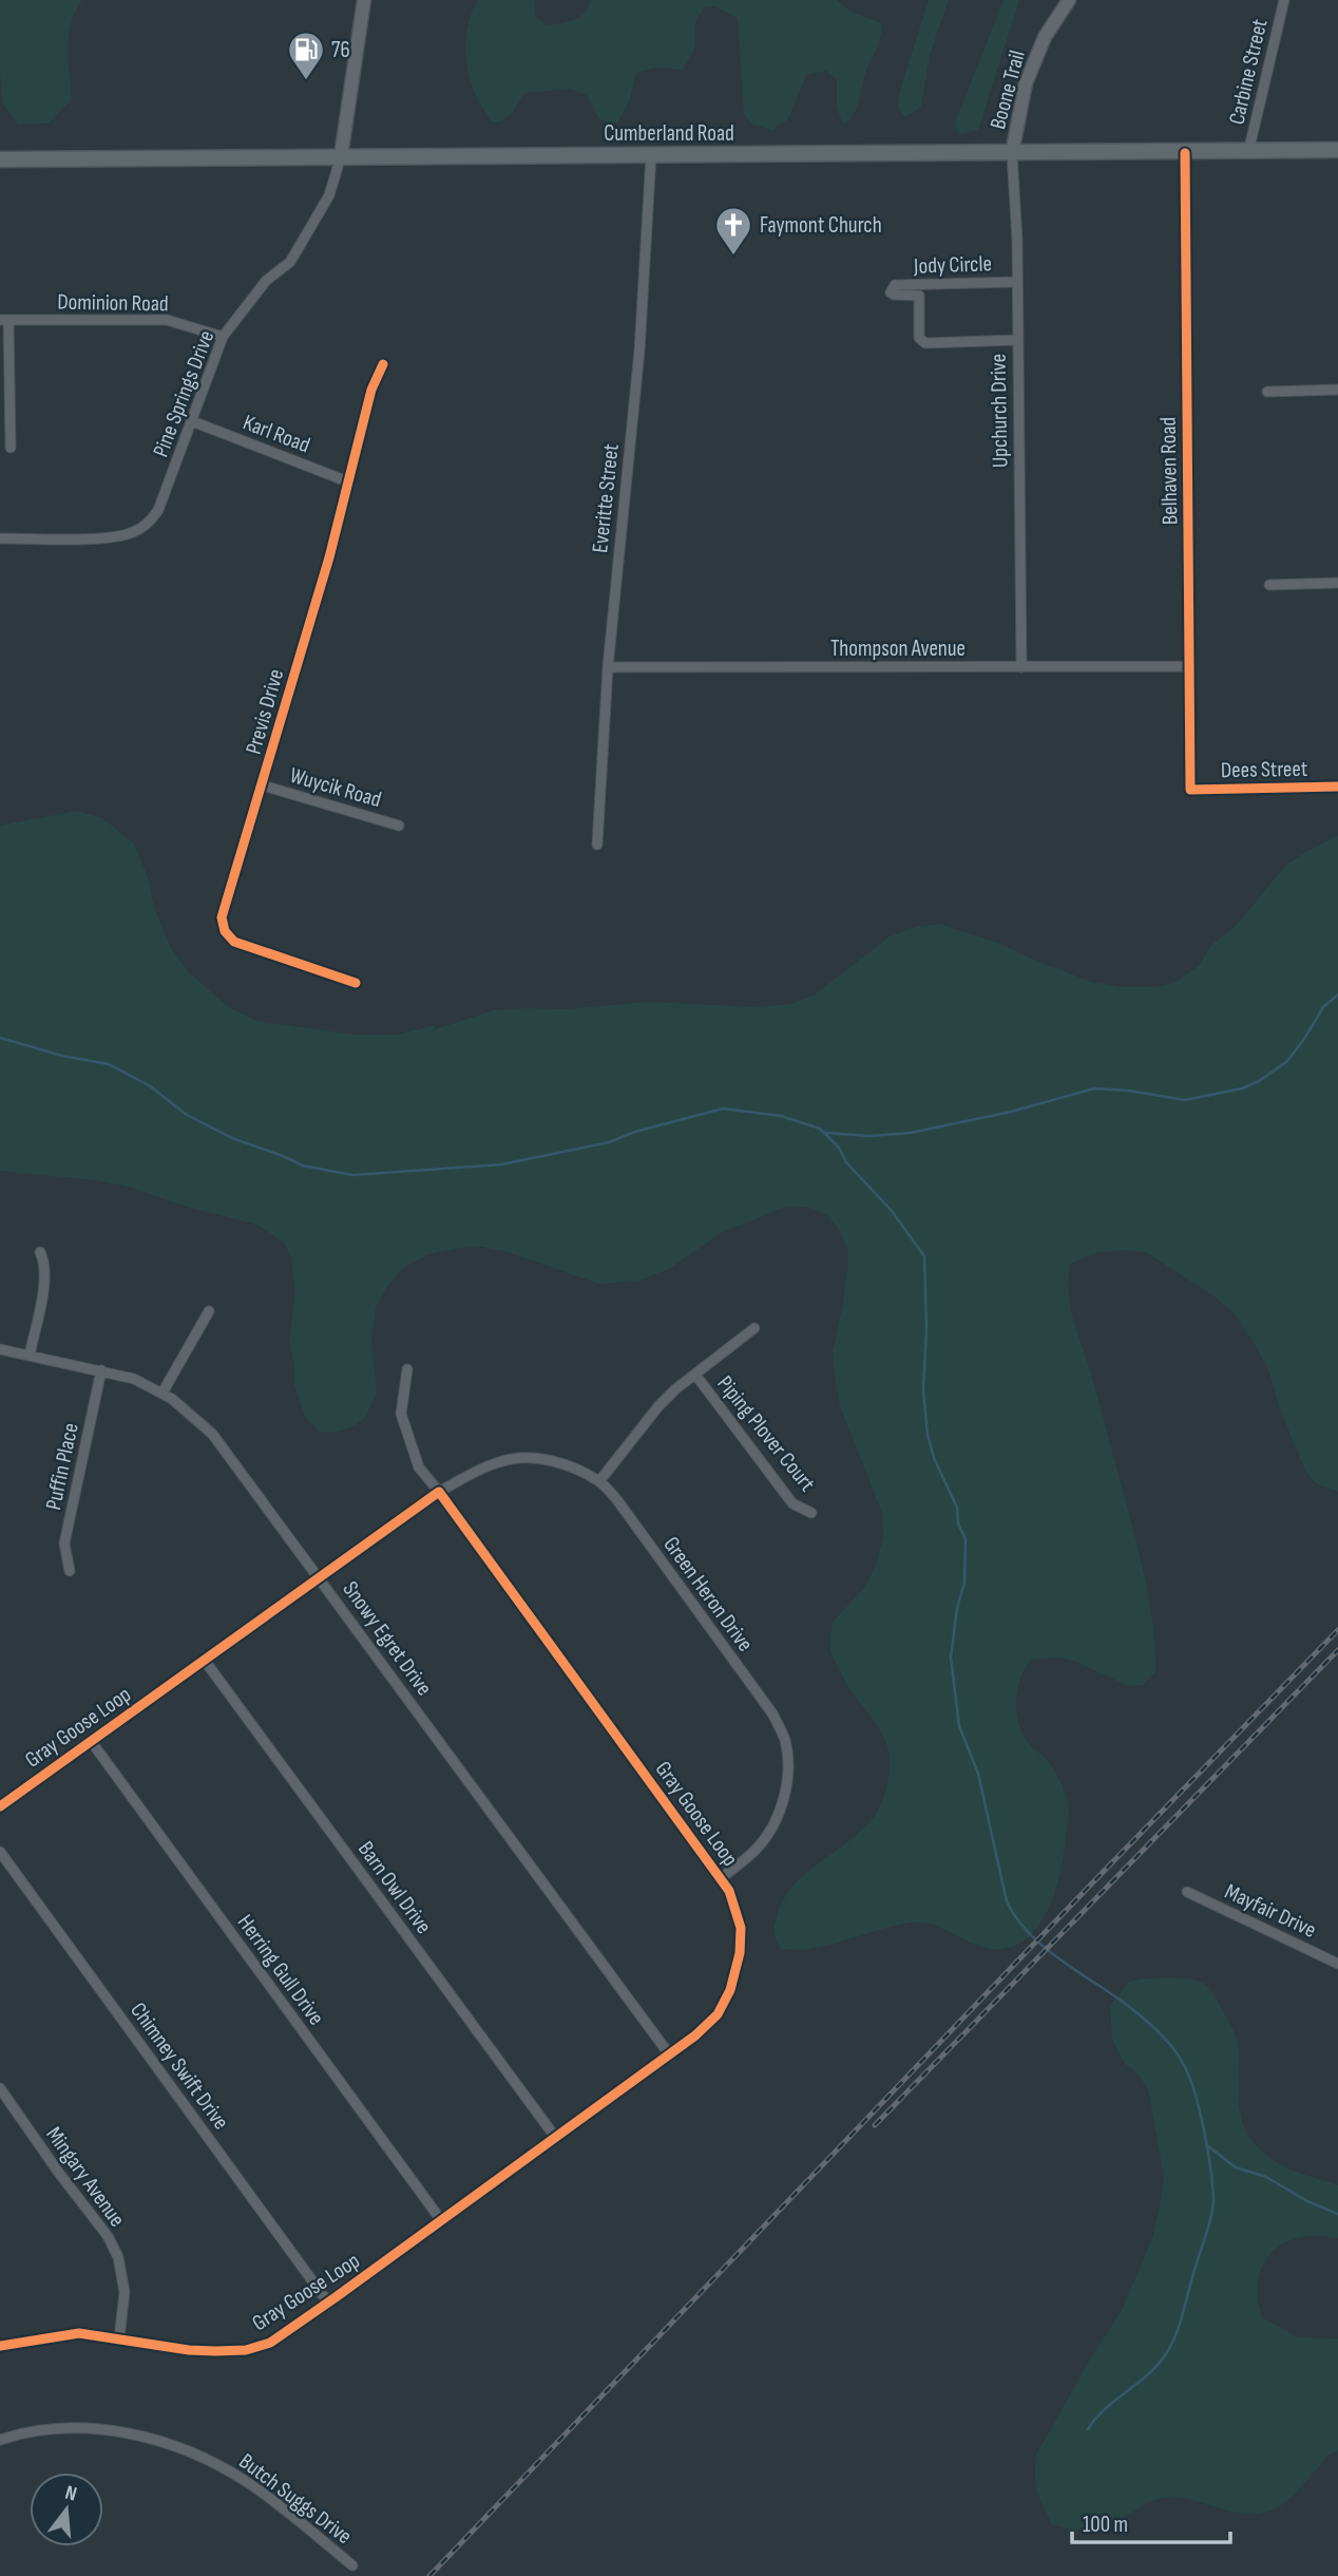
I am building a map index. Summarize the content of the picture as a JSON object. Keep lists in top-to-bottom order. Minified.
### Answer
{"streets":{"main road":["Cumberland Road"],"street":["Carbine Street","Boone Trail","Jody Circle","Dominion Road","Pine Springs Drive","Upchurch Drive","Karl Road","Belhaven Road","Everitte Street","Thompson Avenue","Previs Drive","Dees Street","Wuycik Road","Piping Plover Court","Puffin Place","Green Heron Drive","Snowy Egret Drive","Gray Goose Loop","Barn Owl Drive","Mayfair Drive","Herring Gull Drive","Chimney Swift Drive","Mingary Avenue","Butch Suggs Drive"]},"crossings":[["Carbine Street","Cumberland Road"],["Boone Trail","Cumberland Road"],["Boone Trail","Upchurch Drive"],["Cumberland Road","Pine Springs Drive"],["Cumberland Road","Upchurch Drive"],["Cumberland Road","Belhaven Road"],["Cumberland Road","Everitte Street"],["Jody Circle","Upchurch Drive"],["Dominion Road","Pine Springs Drive"],["Pine Springs Drive","Karl Road"],["Upchurch Drive","Thompson Avenue"],["Karl Road","Previs Drive"],["Belhaven Road","Thompson Avenue"],["Belhaven Road","Dees Street"],["Everitte Street","Thompson Avenue"],["Previs Drive","Wuycik Road"],["Puffin Place","Snowy Egret Drive"],["Green Heron Drive","Gray Goose Loop"],["Snowy Egret Drive","Gray Goose Loop"],["Gray Goose Loop","Barn Owl Drive"],["Gray Goose Loop","Herring Gull Drive"],["Gray Goose Loop","Chimney Swift Drive"],["Gray Goose Loop","Mingary Avenue"]],"places":{"fuel station":["76"],"church":["Faymont Church"]},"scale_bar":"100 m","north":"top"}
